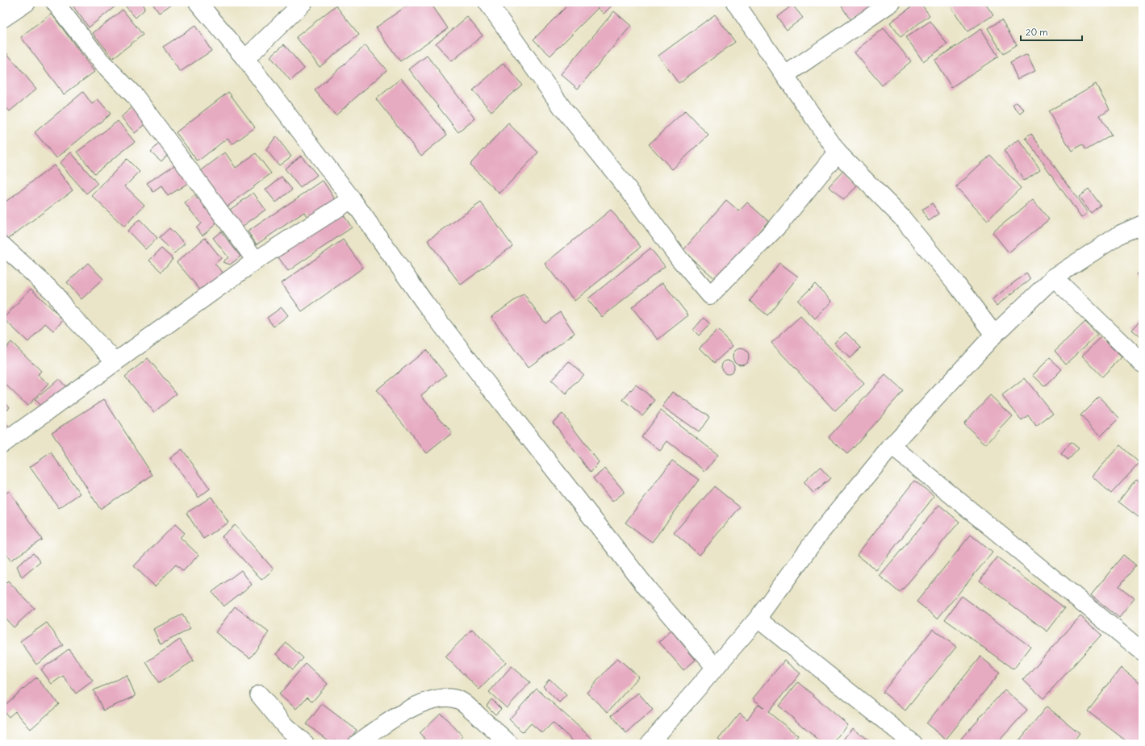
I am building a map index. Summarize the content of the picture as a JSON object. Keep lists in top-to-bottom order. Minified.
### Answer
{"scale_bar":"20 m"}
